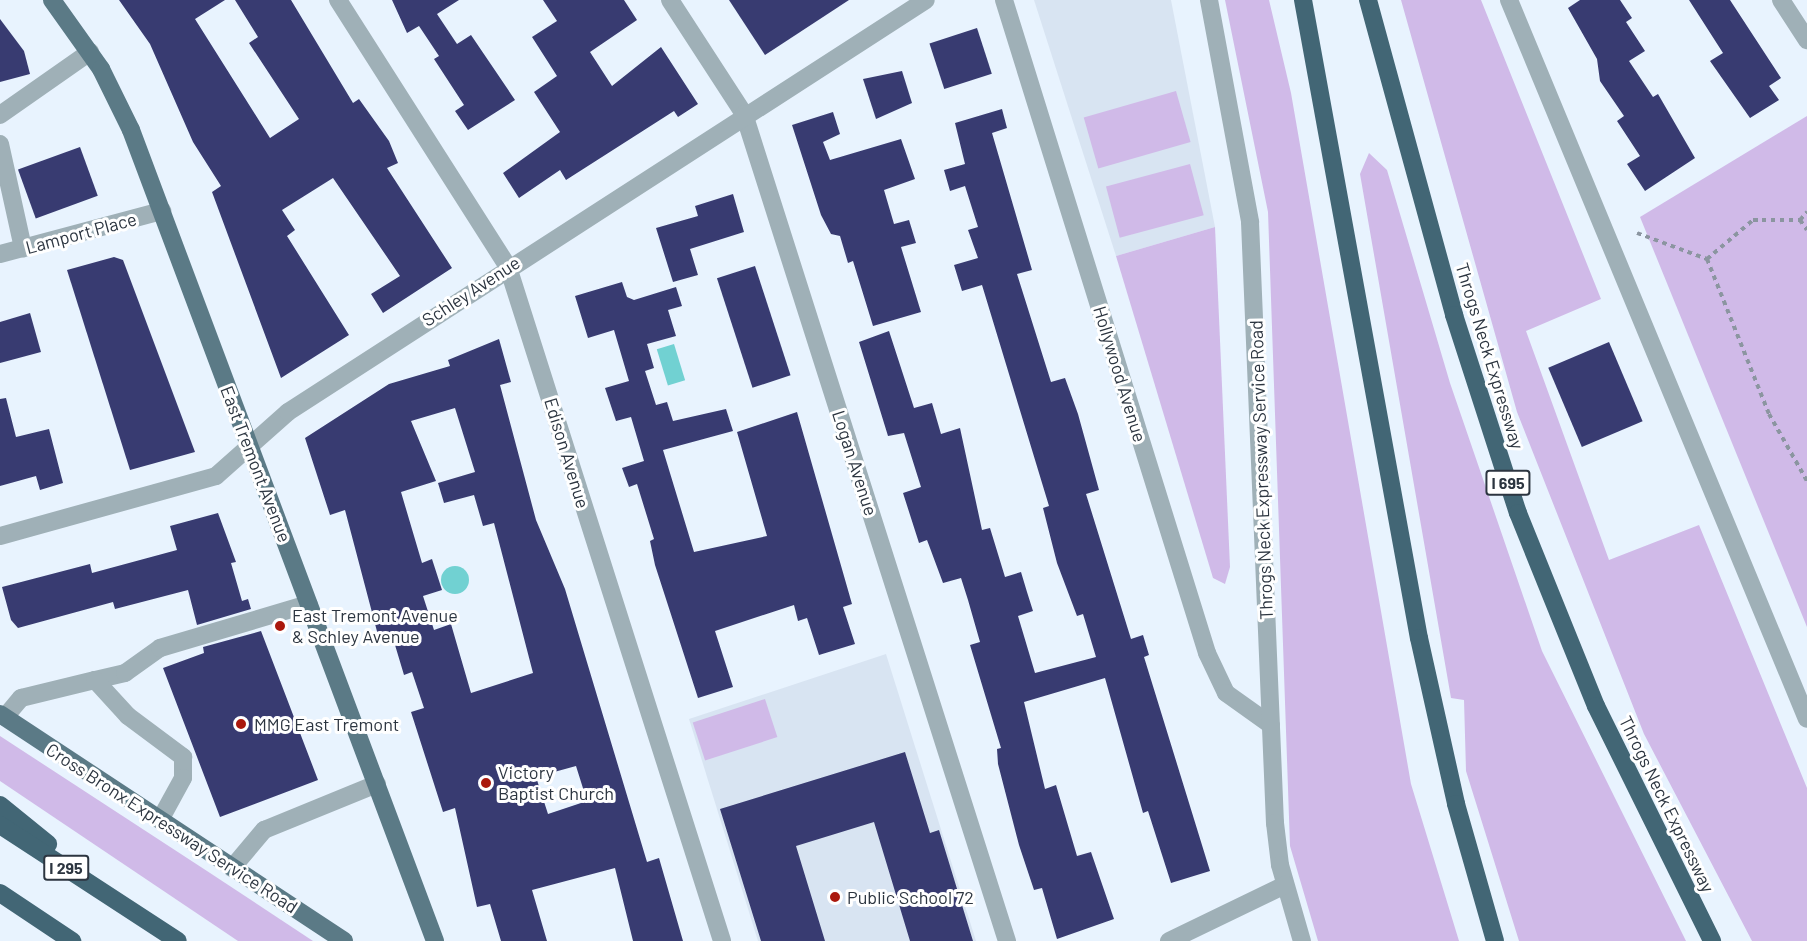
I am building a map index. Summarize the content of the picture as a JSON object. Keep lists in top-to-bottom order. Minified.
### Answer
{"streets":{"highway":["Throgs Neck Expressway","I 695","I 295"],"main road":["East Tremont Avenue","Cross Bronx Expressway Service Road"],"street":["Lamport Place","Schley Avenue","Hollywood Avenue","Edison Avenue","Logan Avenue","Throgs Neck Expressway Service Road"]},"crossings":[["Lamport Place","East Tremont Avenue"],["Schley Avenue","Edison Avenue"],["Schley Avenue","Logan Avenue"],["Schley Avenue","East Tremont Avenue"],["Hollywood Avenue","Throgs Neck Expressway Service Road"]],"places":["East Tremont Avenue & Schley Avenue","MMG East Tremont","Victory Baptist Church","Public School 72"]}
